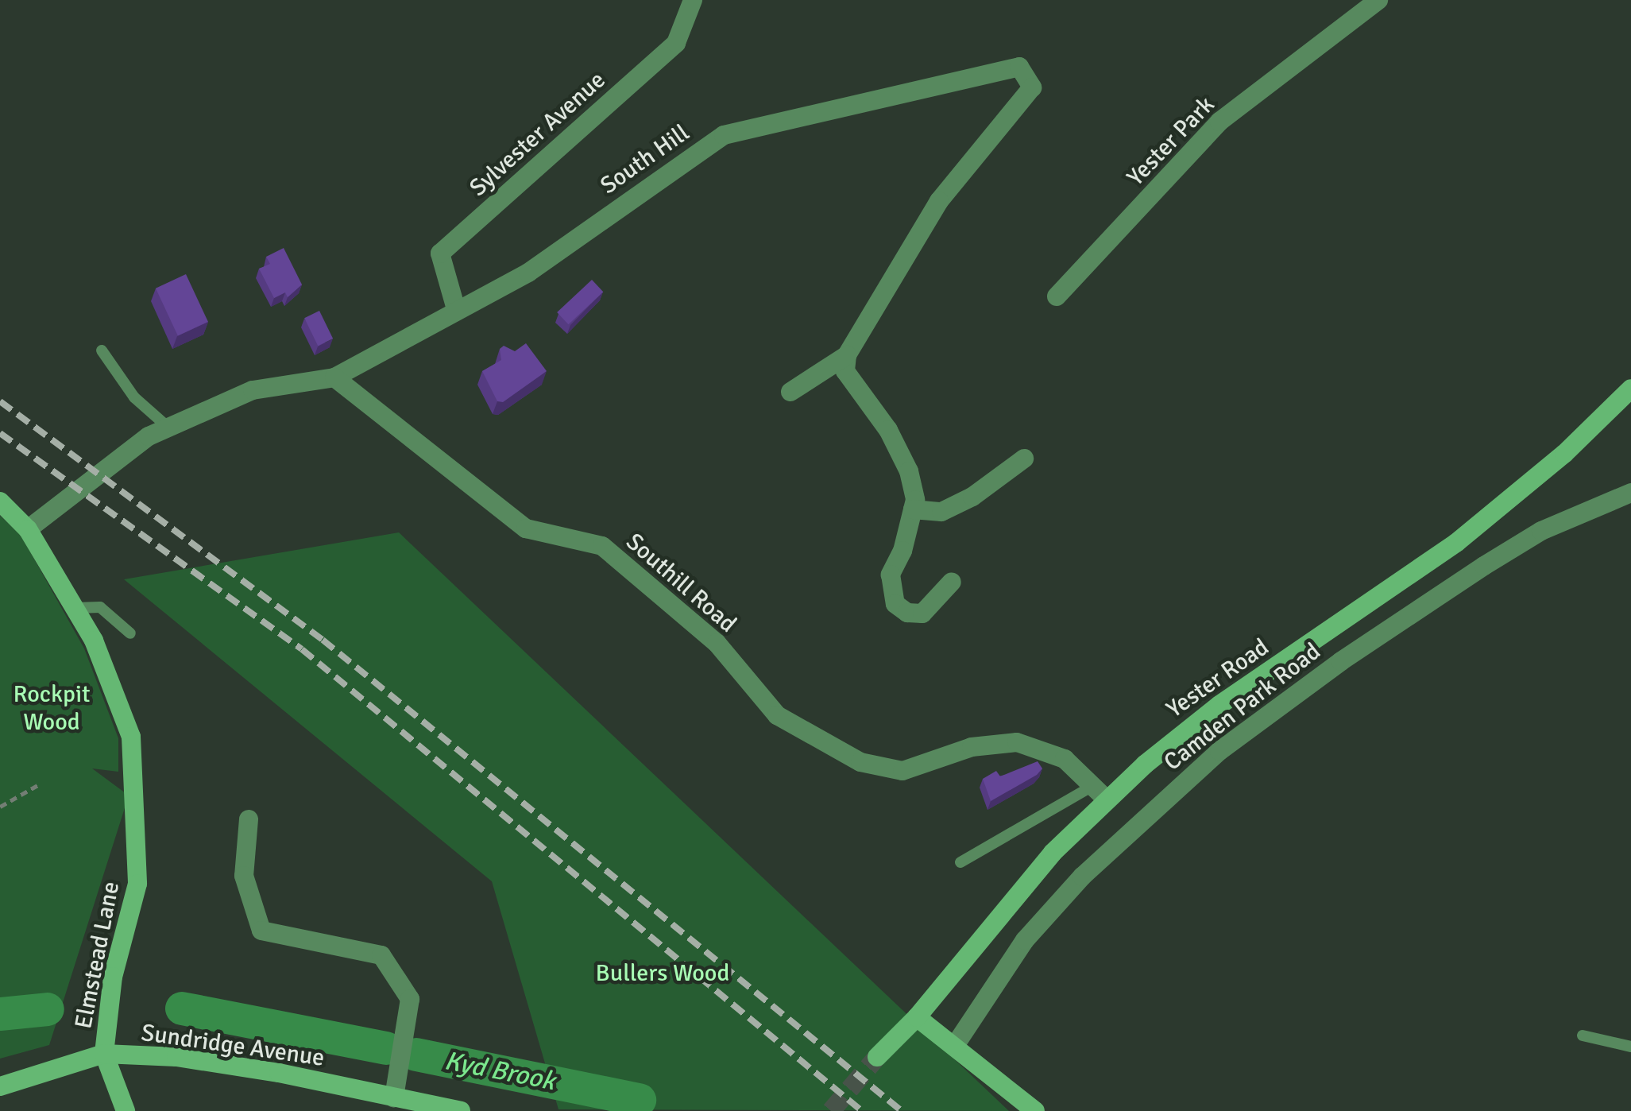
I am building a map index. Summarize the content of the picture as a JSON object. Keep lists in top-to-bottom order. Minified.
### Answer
{"streets":{"street":["Sylvester Avenue","Yester Park","South Hill","Southill Road","Yester Road","Camden Park Road","Elmstead Lane","Sundridge Avenue"]},"crossings":[["Sylvester Avenue","South Hill"],["South Hill","Southill Road"],["Southill Road","Yester Road"],["Elmstead Lane","Sundridge Avenue"]],"water":["Kyd Brook"],"parks":["Rockpit Wood","Bullers Wood"]}
